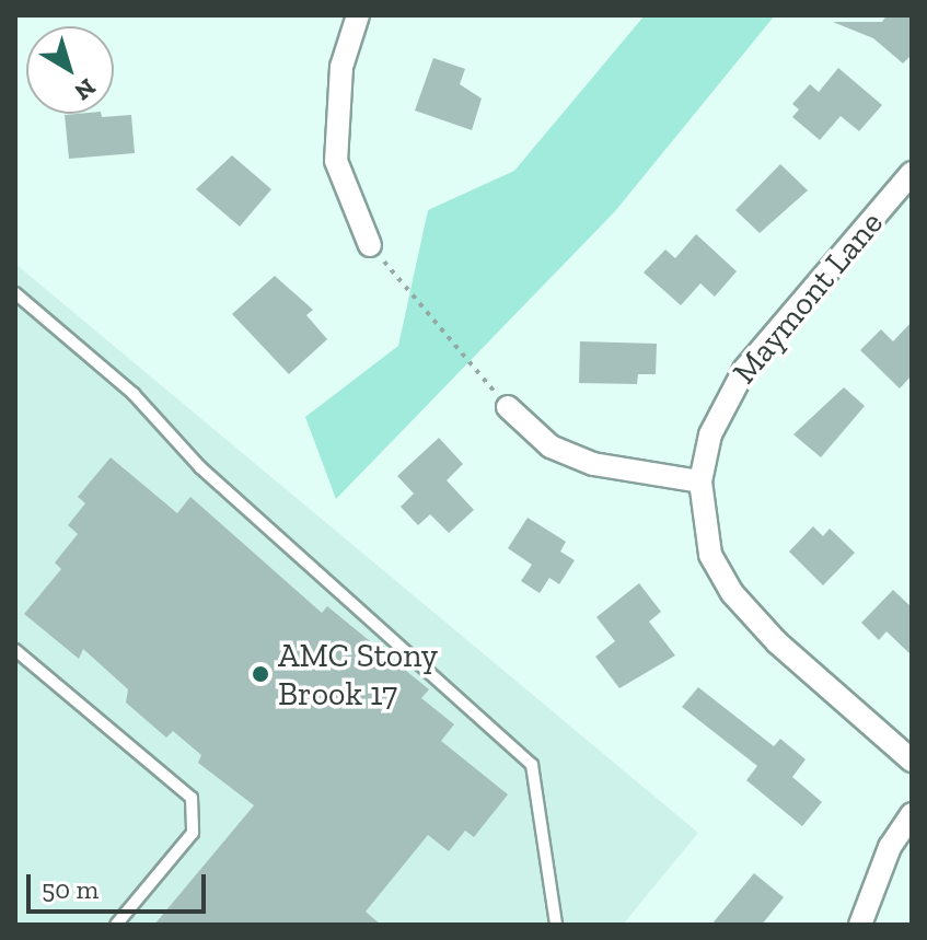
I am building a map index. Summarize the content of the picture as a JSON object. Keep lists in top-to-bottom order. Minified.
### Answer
{"streets":{"street":["Maymont Lane"]},"places":["AMC Stony Brook 17"],"scale_bar":"50 m","north":"bottom right"}
